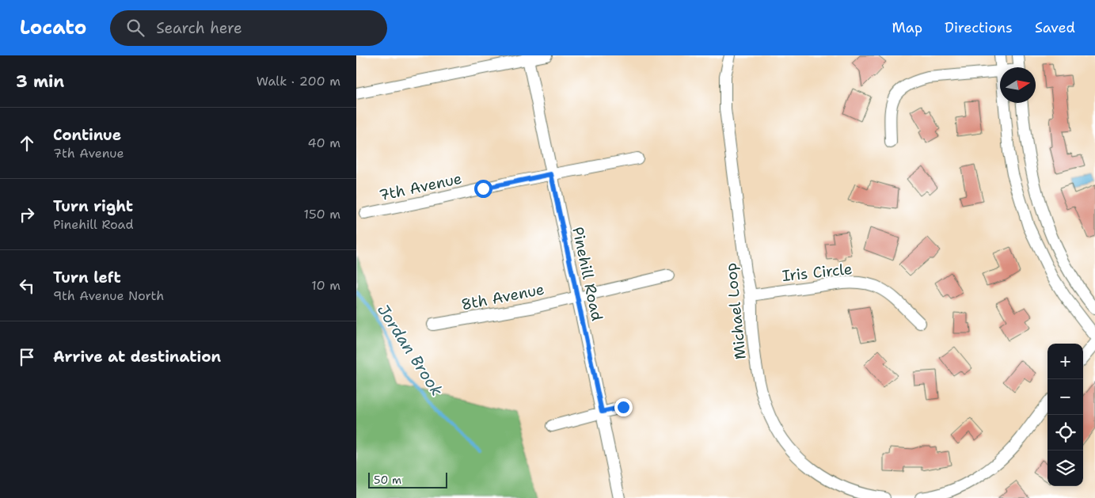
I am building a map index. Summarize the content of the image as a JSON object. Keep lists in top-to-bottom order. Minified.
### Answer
{"streets":{"street":["7th Avenue","Iris Circle","Pinehill Road","8th Avenue","Michael Loop"]},"crossings":[["7th Avenue","Pinehill Road"],["Iris Circle","Michael Loop"],["Pinehill Road","8th Avenue"]],"water":["Jordan Brook"],"scale_bar":"50 m","north":"right","page":{"header":"Locato","search":"Search here","nav":["Map","Directions","Saved"],"heading":["3 min","Walk · 200 m"],"list":[["Continue","7th Avenue","40 m"],["Turn right","Pinehill Road","150 m"],["Turn left","9th Avenue North","10 m"],"Arrive at destination"],"map_buttons":["+","−"],"scale":"50 m"}}
